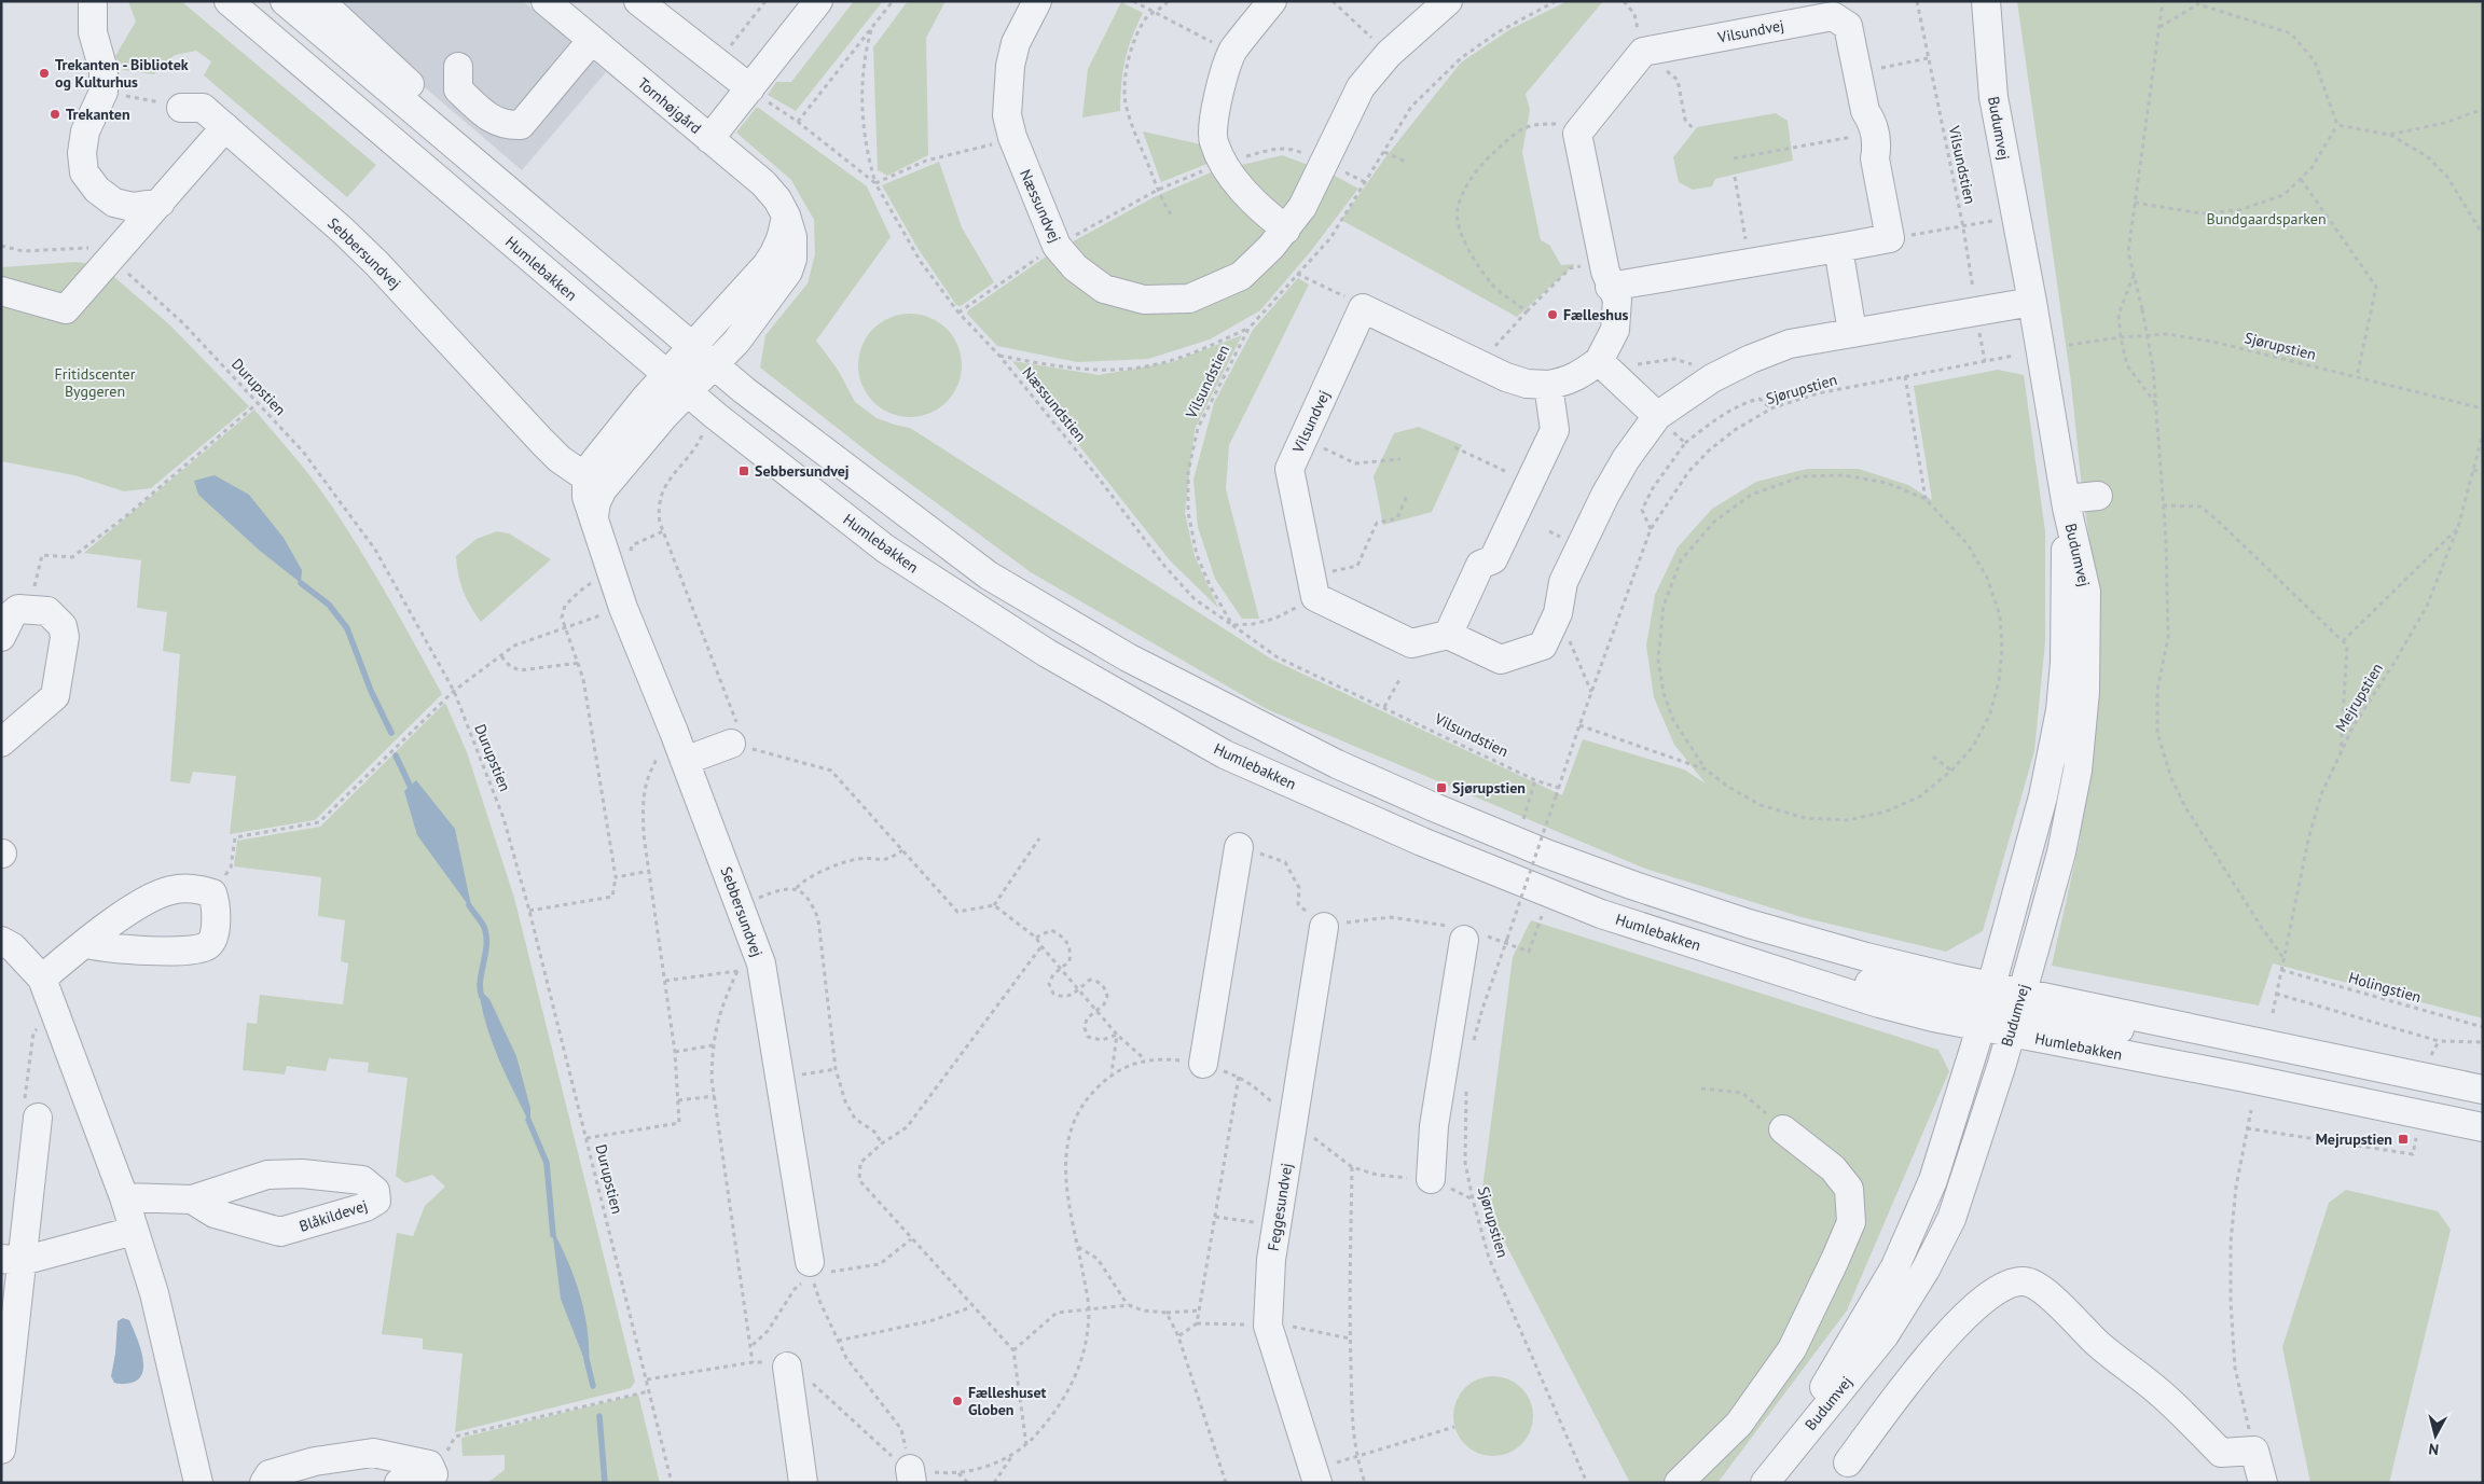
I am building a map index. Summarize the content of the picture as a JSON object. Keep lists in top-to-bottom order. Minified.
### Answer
{"streets":{"street":["Vilsundvej","Tornhøjgård","Budumvej","Næssundvej","Sebbersundvej","Humlebakken","Feggesundvej","Blåkildevej"],"path":["Vilsundstien","Sjørupstien","Durupstien","Næssundstien","Mejrupstien","Holingstien"]},"crossings":[["Tornhøjgård","Sebbersundvej"],["Tornhøjgård","Humlebakken"],["Budumvej","Humlebakken"],["Vilsundstien","Sjørupstien"],["Vilsundstien","Næssundstien"],["Sebbersundvej","Humlebakken"],["Mejrupstien","Holingstien"]],"parks":["Bundgaardsparken","Fritidscenter Byggeren"],"places":{"other":["Trekanten - Bibliotek og Kulturhus","Trekanten","Fælleshus","Fælleshuset Globen"],"transit":["Sebbersundvej","Sjørupstien","Mejrupstien"]},"north":"bottom"}
